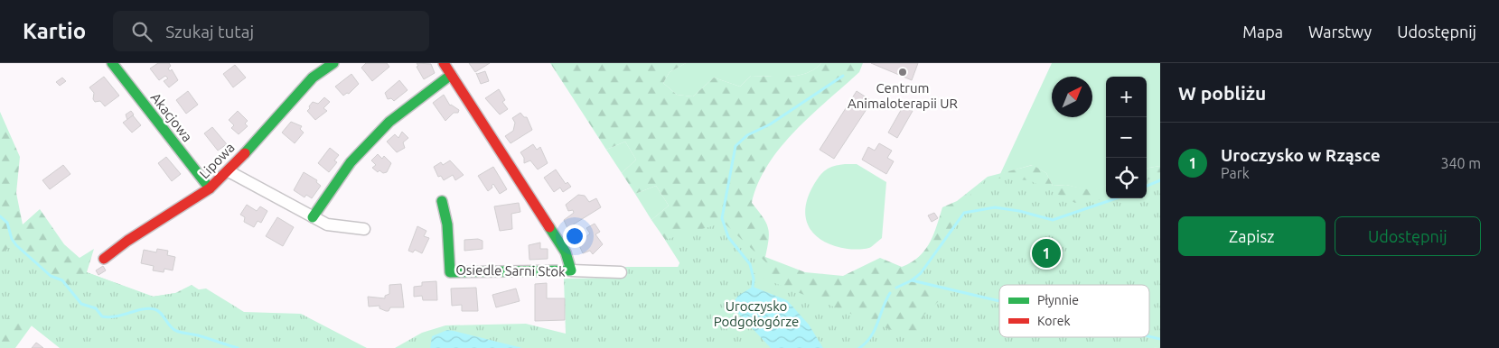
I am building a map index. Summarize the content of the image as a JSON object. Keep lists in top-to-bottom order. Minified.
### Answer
{"streets":{"street":["Akacjowa","Lipowa","Osiedle Sarni Stok"]},"crossings":[["Akacjowa","Lipowa"]],"parks":["Uroczysko Podgołogórze"],"places":["Centrum Animaloterapii UR"],"legend":["Płynnie","Korek"],"north":"top right","page":{"header":"Kartio","search":"Szukaj tutaj","nav":["Mapa","Warstwy","Udostępnij"],"heading":"W pobliżu","map_buttons":["+","−"],"list":[{"mark":"1","name":"Uroczysko w Rząsce","note":"Park","value":"340 m"}],"buttons":["Zapisz","Udostępnij"],"pins":"1"}}
